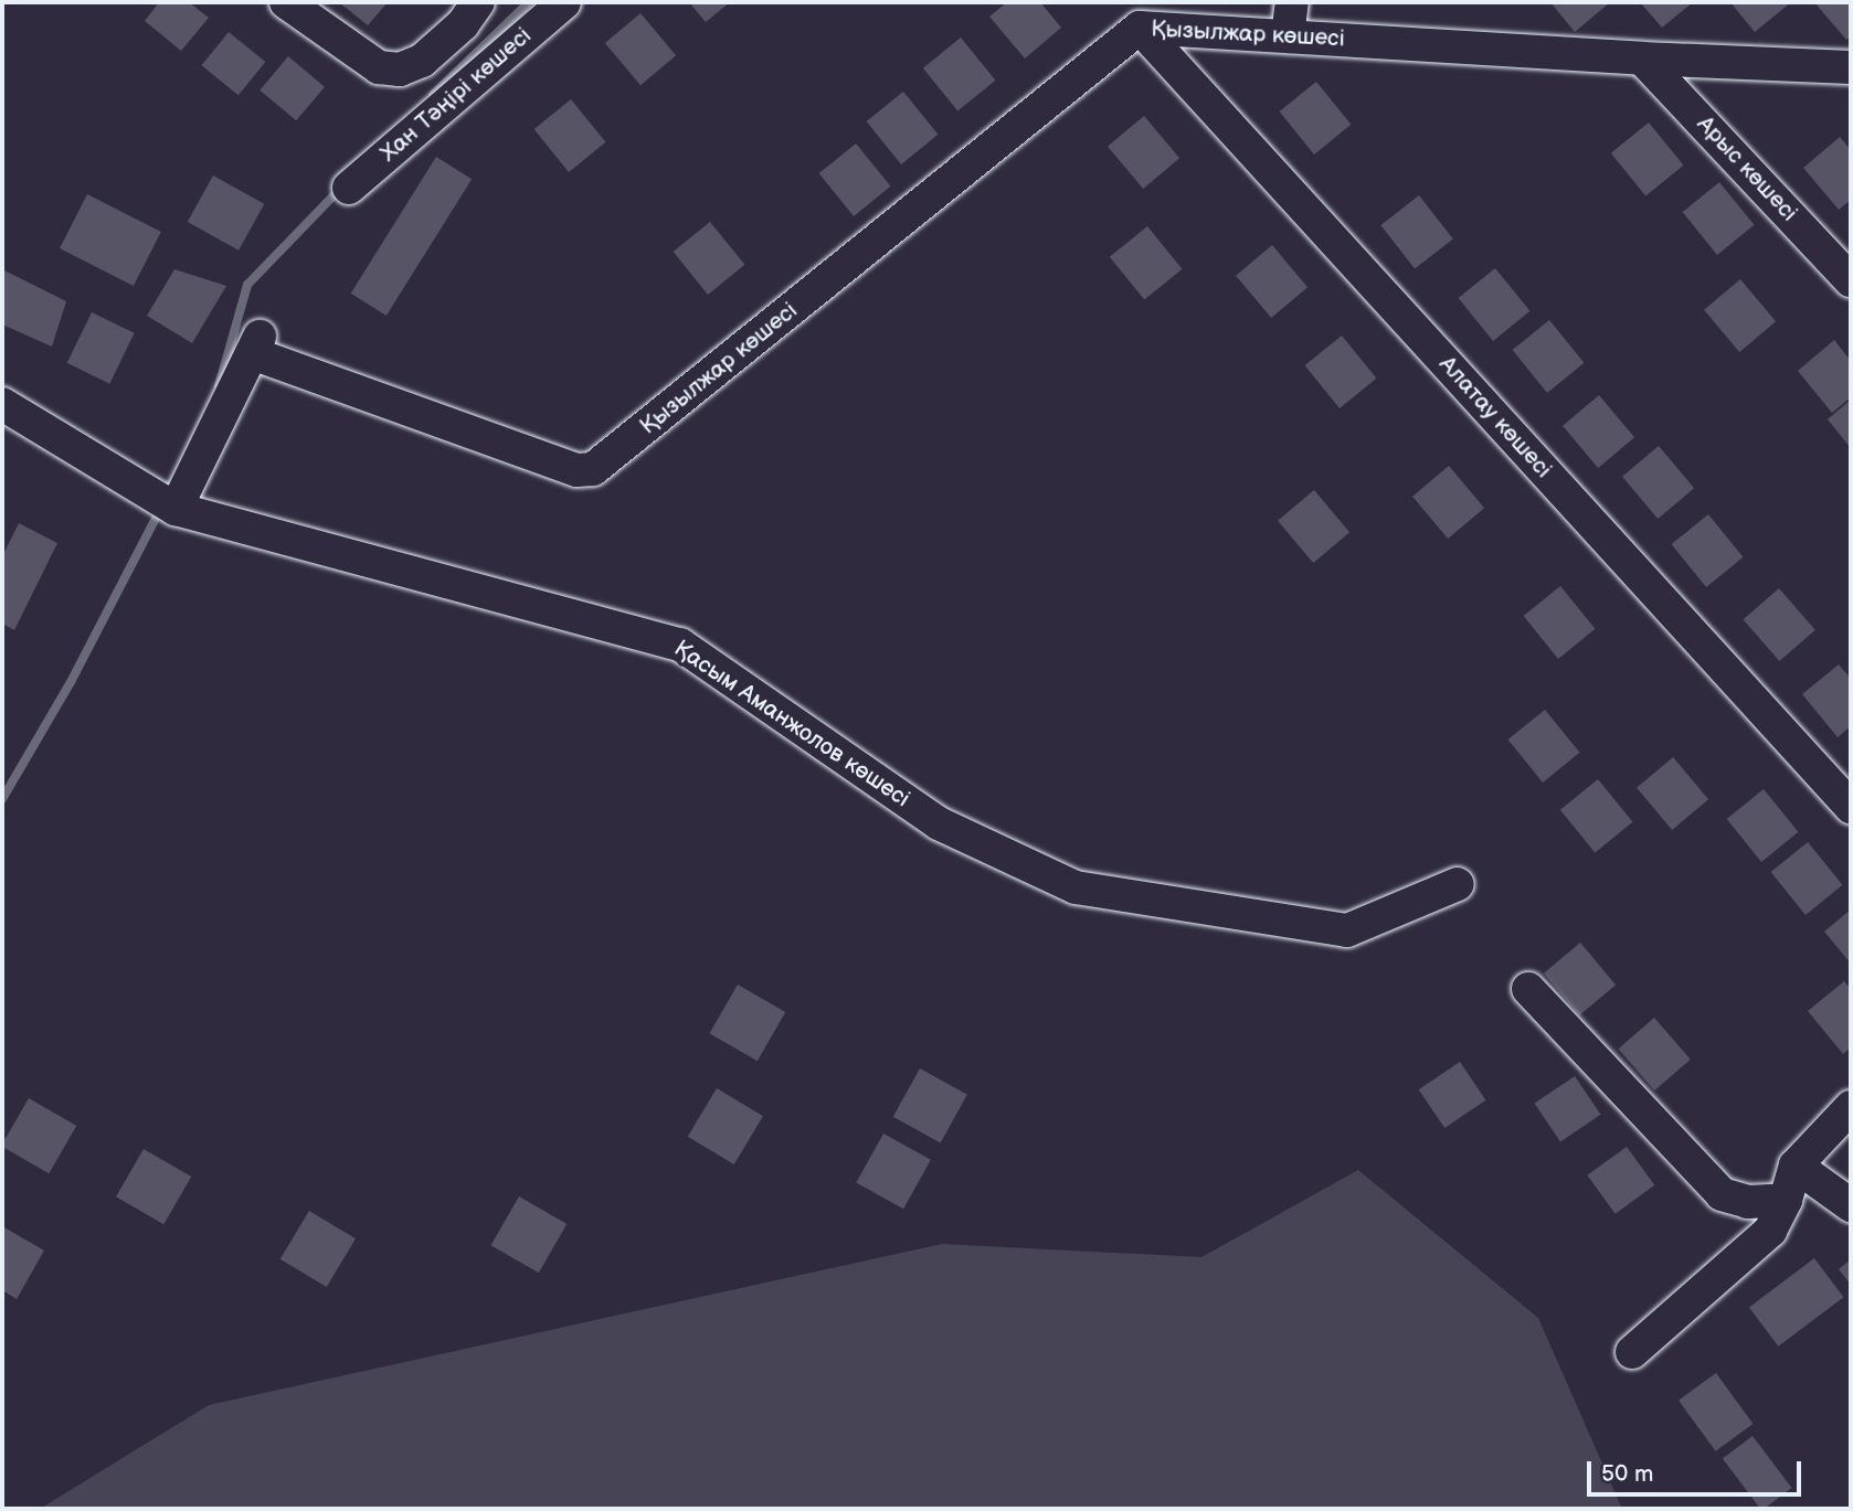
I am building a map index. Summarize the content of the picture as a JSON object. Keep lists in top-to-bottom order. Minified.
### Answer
{"streets":{"street":["Қызылжар көшесі","Хан Тәңірі көшесі","Арыс көшесі","Алатау көшесі","Қасым Аманжолов көшесі"]},"crossings":[["Қызылжар көшесі","Арыс көшесі"],["Қызылжар көшесі","Алатау көшесі"],["Қызылжар көшесі","Қасым Аманжолов көшесі"]],"scale_bar":"50 m"}
